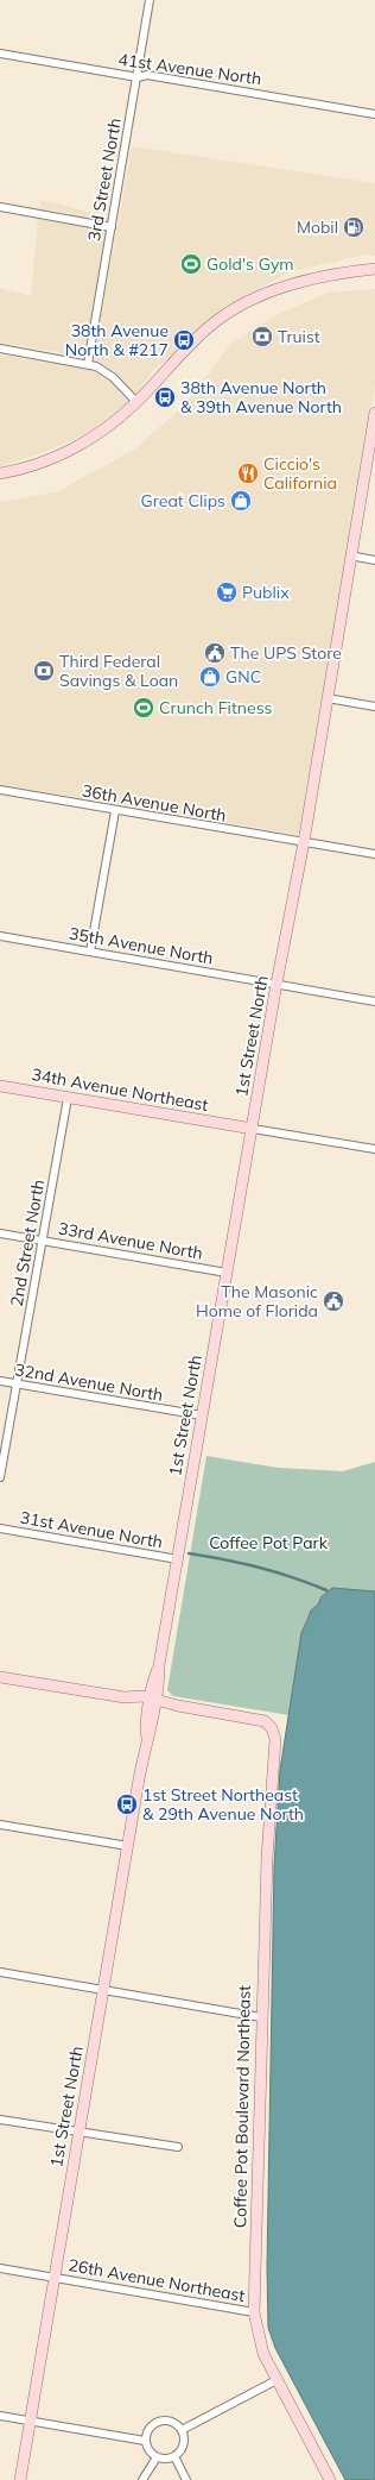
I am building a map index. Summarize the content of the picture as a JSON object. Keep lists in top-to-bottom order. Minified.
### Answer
{"streets":{"street":["41st Avenue North","3rd Street North","36th Avenue North","35th Avenue North","1st Street North","34th Avenue Northeast","33rd Avenue North","2nd Street North","32nd Avenue North","31st Avenue North","Coffee Pot Boulevard Northeast","26th Avenue Northeast"]},"crossings":[["41st Avenue North","3rd Street North"],["36th Avenue North","1st Street North"],["35th Avenue North","1st Street North"],["1st Street North","34th Avenue Northeast"],["1st Street North","33rd Avenue North"],["1st Street North","32nd Avenue North"],["1st Street North","31st Avenue North"],["1st Street North","Coffee Pot Boulevard Northeast"],["1st Street North","26th Avenue Northeast"],["34th Avenue Northeast","2nd Street North"],["33rd Avenue North","2nd Street North"],["2nd Street North","32nd Avenue North"],["Coffee Pot Boulevard Northeast","26th Avenue Northeast"]],"parks":["Coffee Pot Park"],"places":{"fuel station":["Mobil"],"sports":["Gold's Gym","Crunch Fitness"],"bank":["Truist","Third Federal Savings & Loan"],"bus stop":["38th Avenue North & #217","38th Avenue North & 39th Avenue North","1st Street Northeast & 29th Avenue North"],"restaurant":["Ciccio's California"],"shop":["Great Clips","GNC"],"supermarket":["Publix"],"public building":["The UPS Store","The Masonic Home of Florida"]}}
